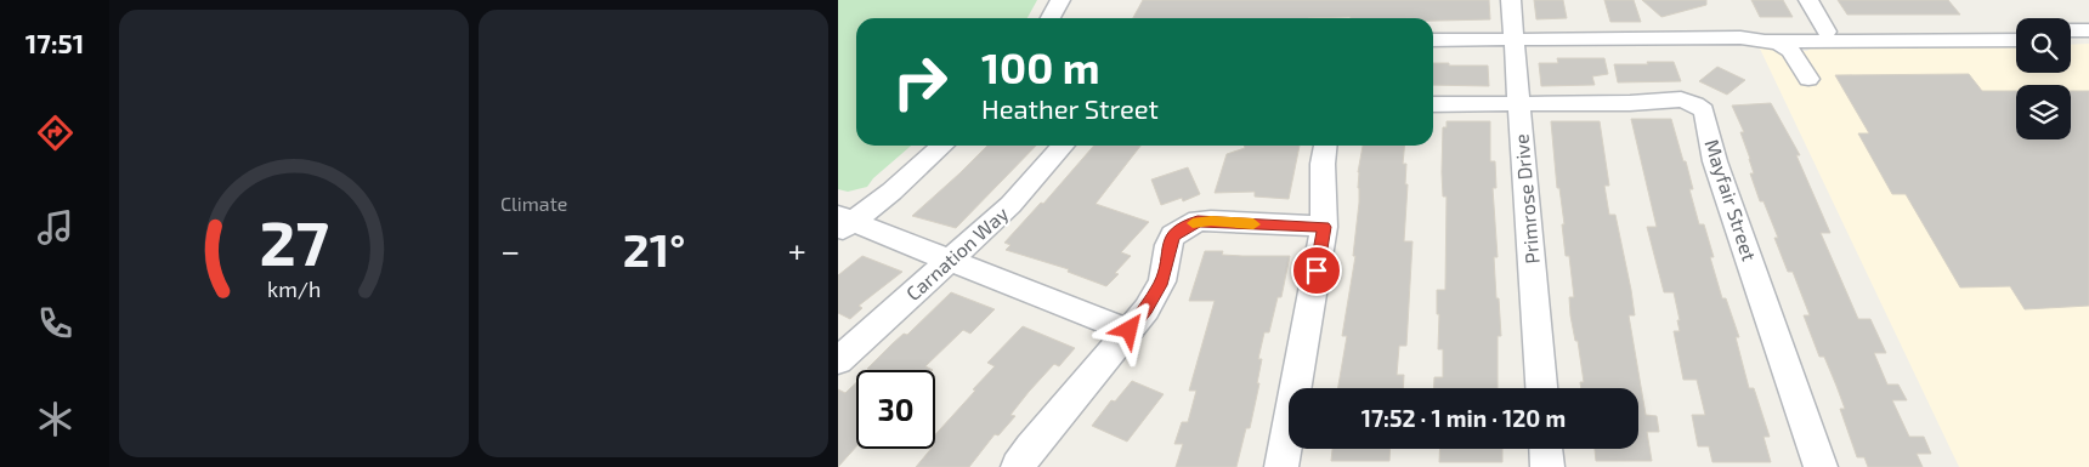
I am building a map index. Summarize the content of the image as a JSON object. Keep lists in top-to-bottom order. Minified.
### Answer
{"streets":{"street":["Primrose Drive","Mayfair Street","Carnation Way"]},"crossings":[["Primrose Drive","Mayfair Street"]],"page":{"tabs":"17:51","tile":"Climate","turn":["100 m","Heather Street"],"heat":["−","21°","+"],"limit":"30","trip":"17:52 · 1 min · 120 m","gauge":["27","km/h"]}}
